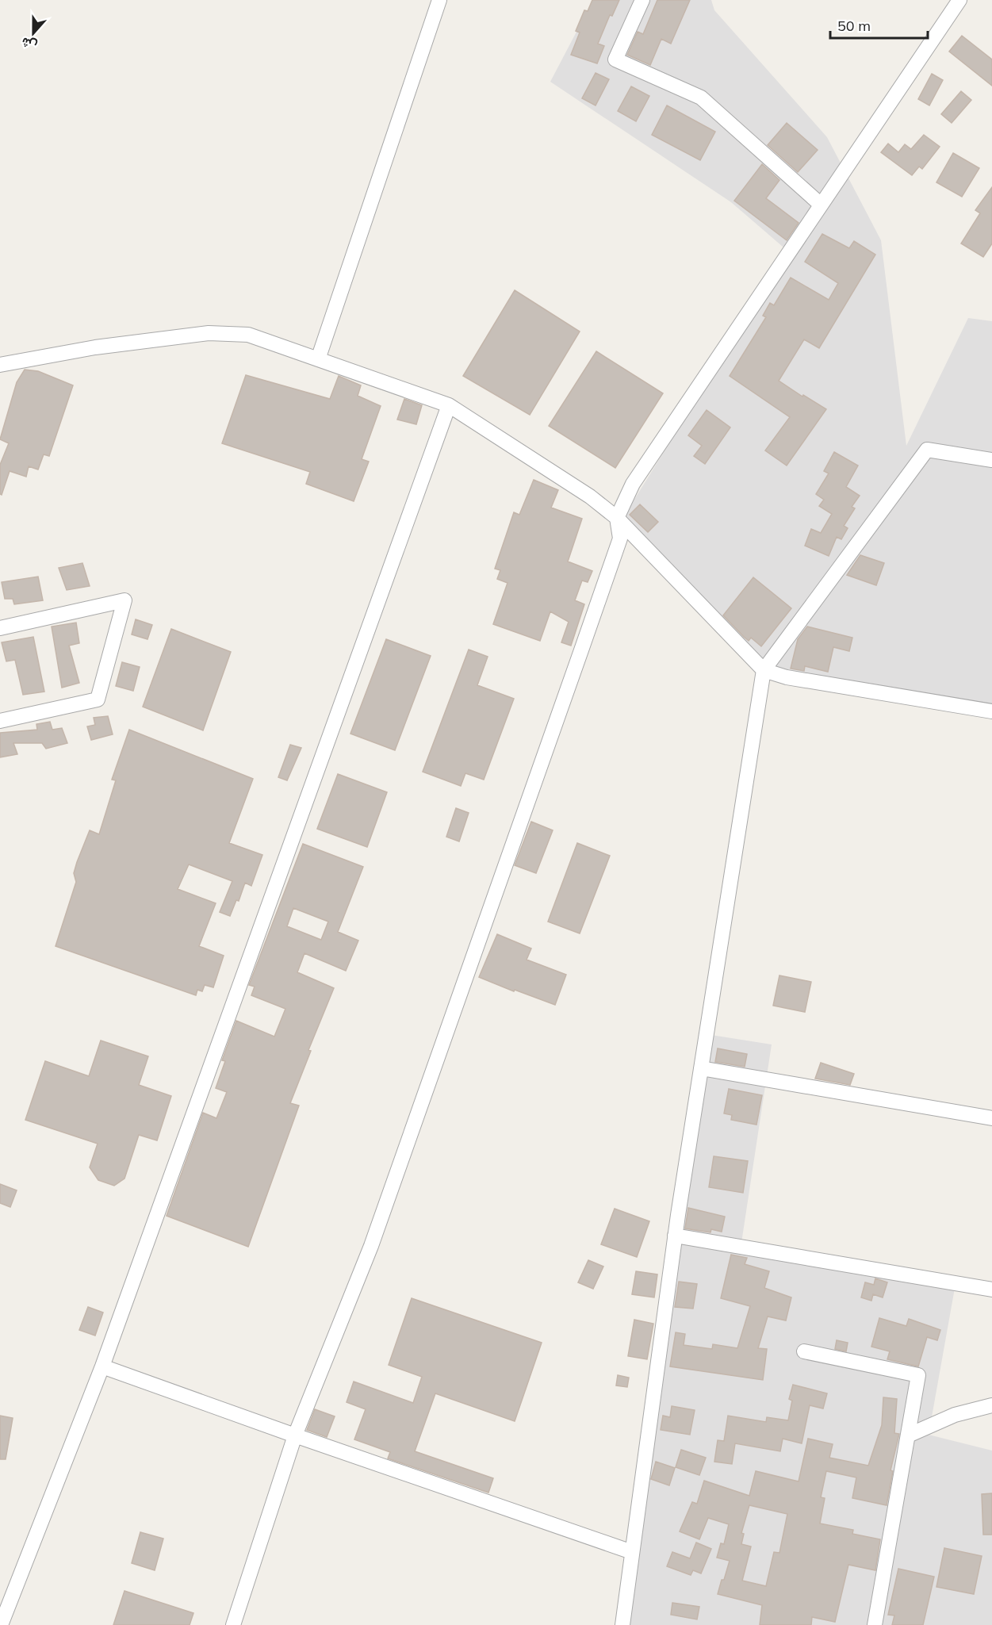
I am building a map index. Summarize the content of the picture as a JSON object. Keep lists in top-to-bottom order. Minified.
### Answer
{"scale_bar":"50 m","north":"bottom"}
